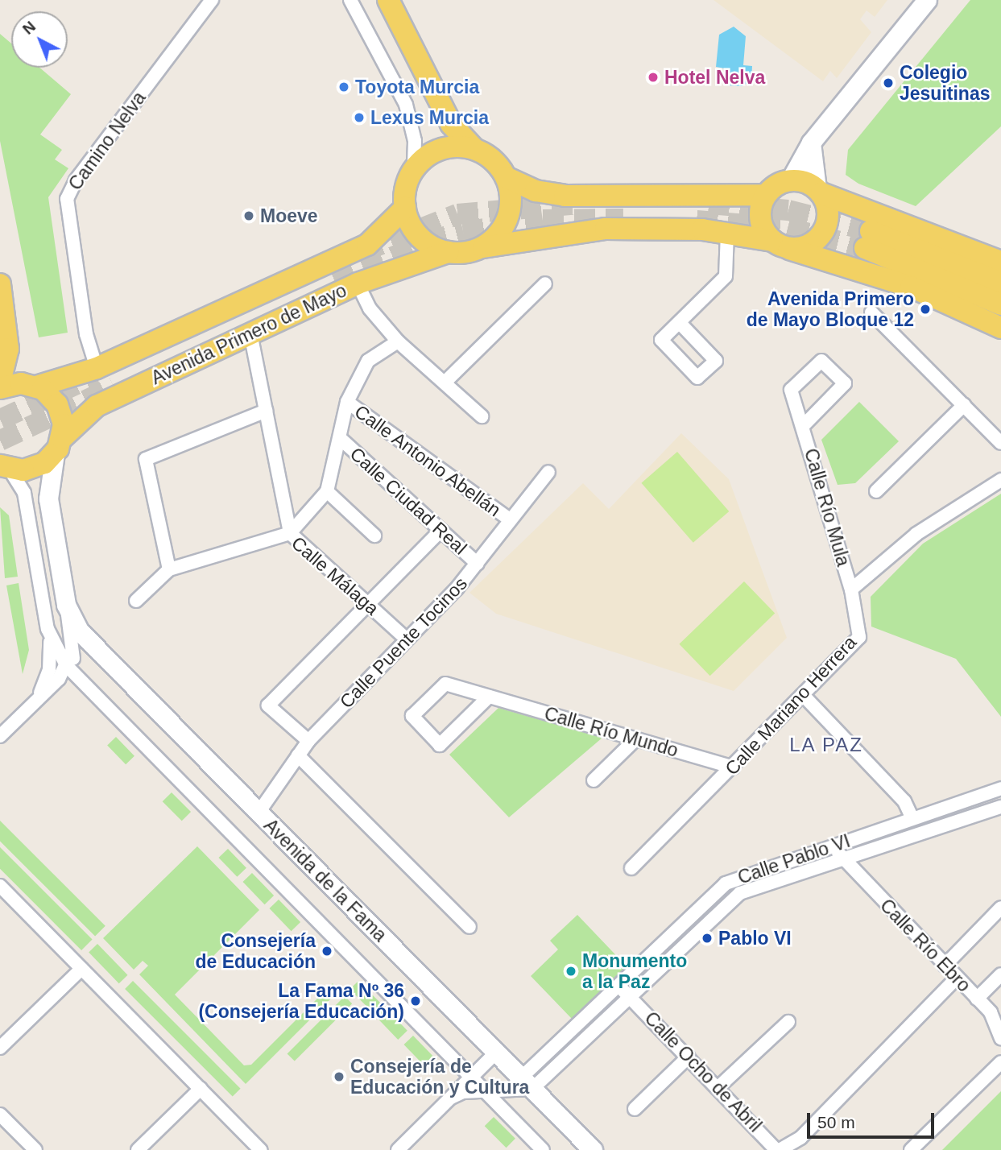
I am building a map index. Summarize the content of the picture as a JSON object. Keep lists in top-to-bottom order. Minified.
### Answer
{"streets":{"main road":["Avenida Primero de Mayo","Avenida de la Fama"],"street":["Camino Nelva","Calle Antonio Abellán","Calle Ciudad Real","Calle Río Mula","Calle Málaga","Calle Puente Tocinos","Calle Mariano Herrera","Calle Río Mundo","Calle Pablo VI","Calle Río Ebro","Calle Ocho de Abril"]},"crossings":[["Camino Nelva","Avenida Primero de Mayo"],["Avenida Primero de Mayo","Avenida de la Fama"],["Calle Antonio Abellán","Calle Puente Tocinos"],["Calle Ciudad Real","Calle Puente Tocinos"],["Calle Río Mula","Calle Mariano Herrera"],["Calle Málaga","Calle Puente Tocinos"],["Calle Puente Tocinos","Avenida de la Fama"],["Calle Mariano Herrera","Calle Río Mundo"],["Calle Pablo VI","Avenida de la Fama"],["Calle Pablo VI","Calle Río Ebro"],["Calle Pablo VI","Calle Ocho de Abril"]],"districts":["LA PAZ"],"places":["Hotel Nelva","Colegio Jesuitinas","Toyota Murcia","Lexus Murcia","Moeve","Avenida Primero de Mayo Bloque 12","Pablo VI","Consejería de Educación","Monumento a la Paz","La Fama Nº 36 (Consejería Educación)","Consejería de Educación y Cultura"],"scale_bar":"50 m","north":"top left"}
